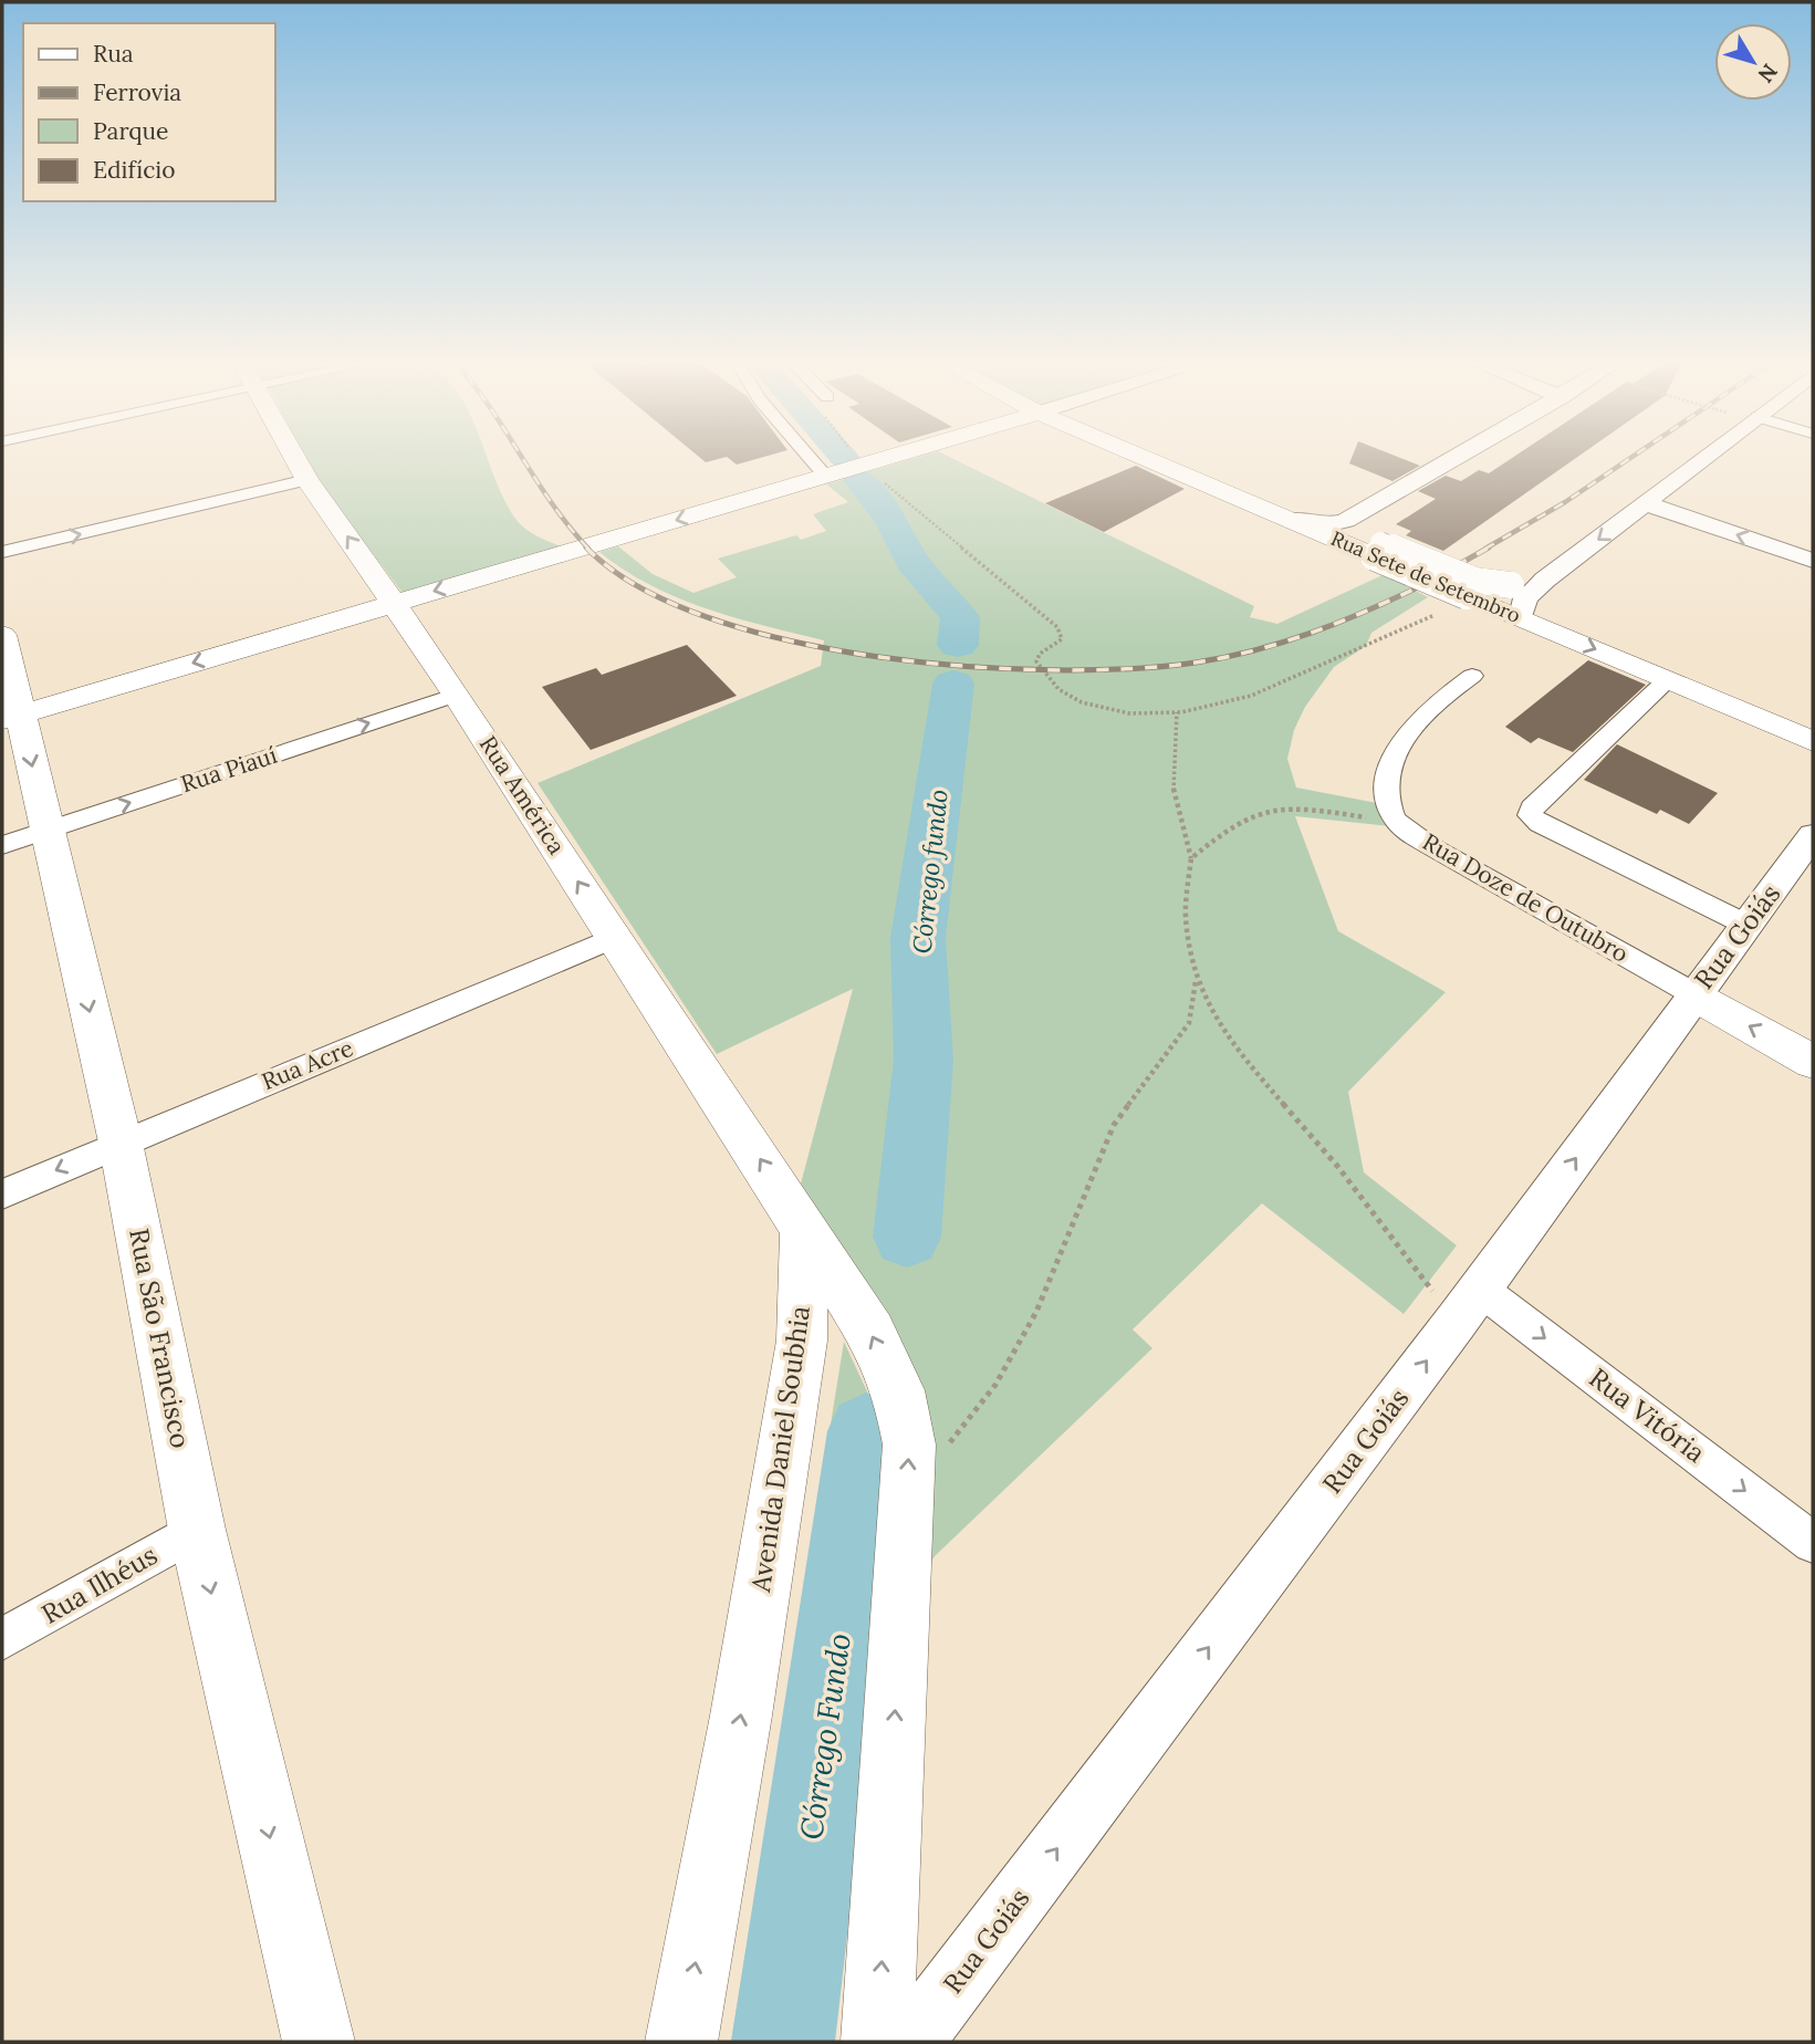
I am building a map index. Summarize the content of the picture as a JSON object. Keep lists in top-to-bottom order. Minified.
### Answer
{"streets":{"main road":["Rua Sete de Setembro","Rua América","Rua Doze de Outubro","Rua São Francisco","Avenida Daniel Soubhia"],"street":["Rua Piauí","Rua Goiás","Rua Acre","Rua Vitória","Rua Ilhéus"]},"crossings":[["Rua Piauí","Rua América"],["Rua Piauí","Rua São Francisco"],["Rua América","Rua Acre"],["Rua América","Avenida Daniel Soubhia"],["Rua Doze de Outubro","Rua Goiás"],["Rua Goiás","Rua Vitória"],["Rua Acre","Rua São Francisco"],["Rua São Francisco","Rua Ilhéus"]],"one_way":["Rua Piauí","Rua América","Rua Goiás","Rua São Francisco","Rua Vitória","Avenida Daniel Soubhia"],"water":["Córrego fundo","Córrego Fundo"],"legend":["Rua","Ferrovia","Parque","Edifício"],"north":"bottom right"}
